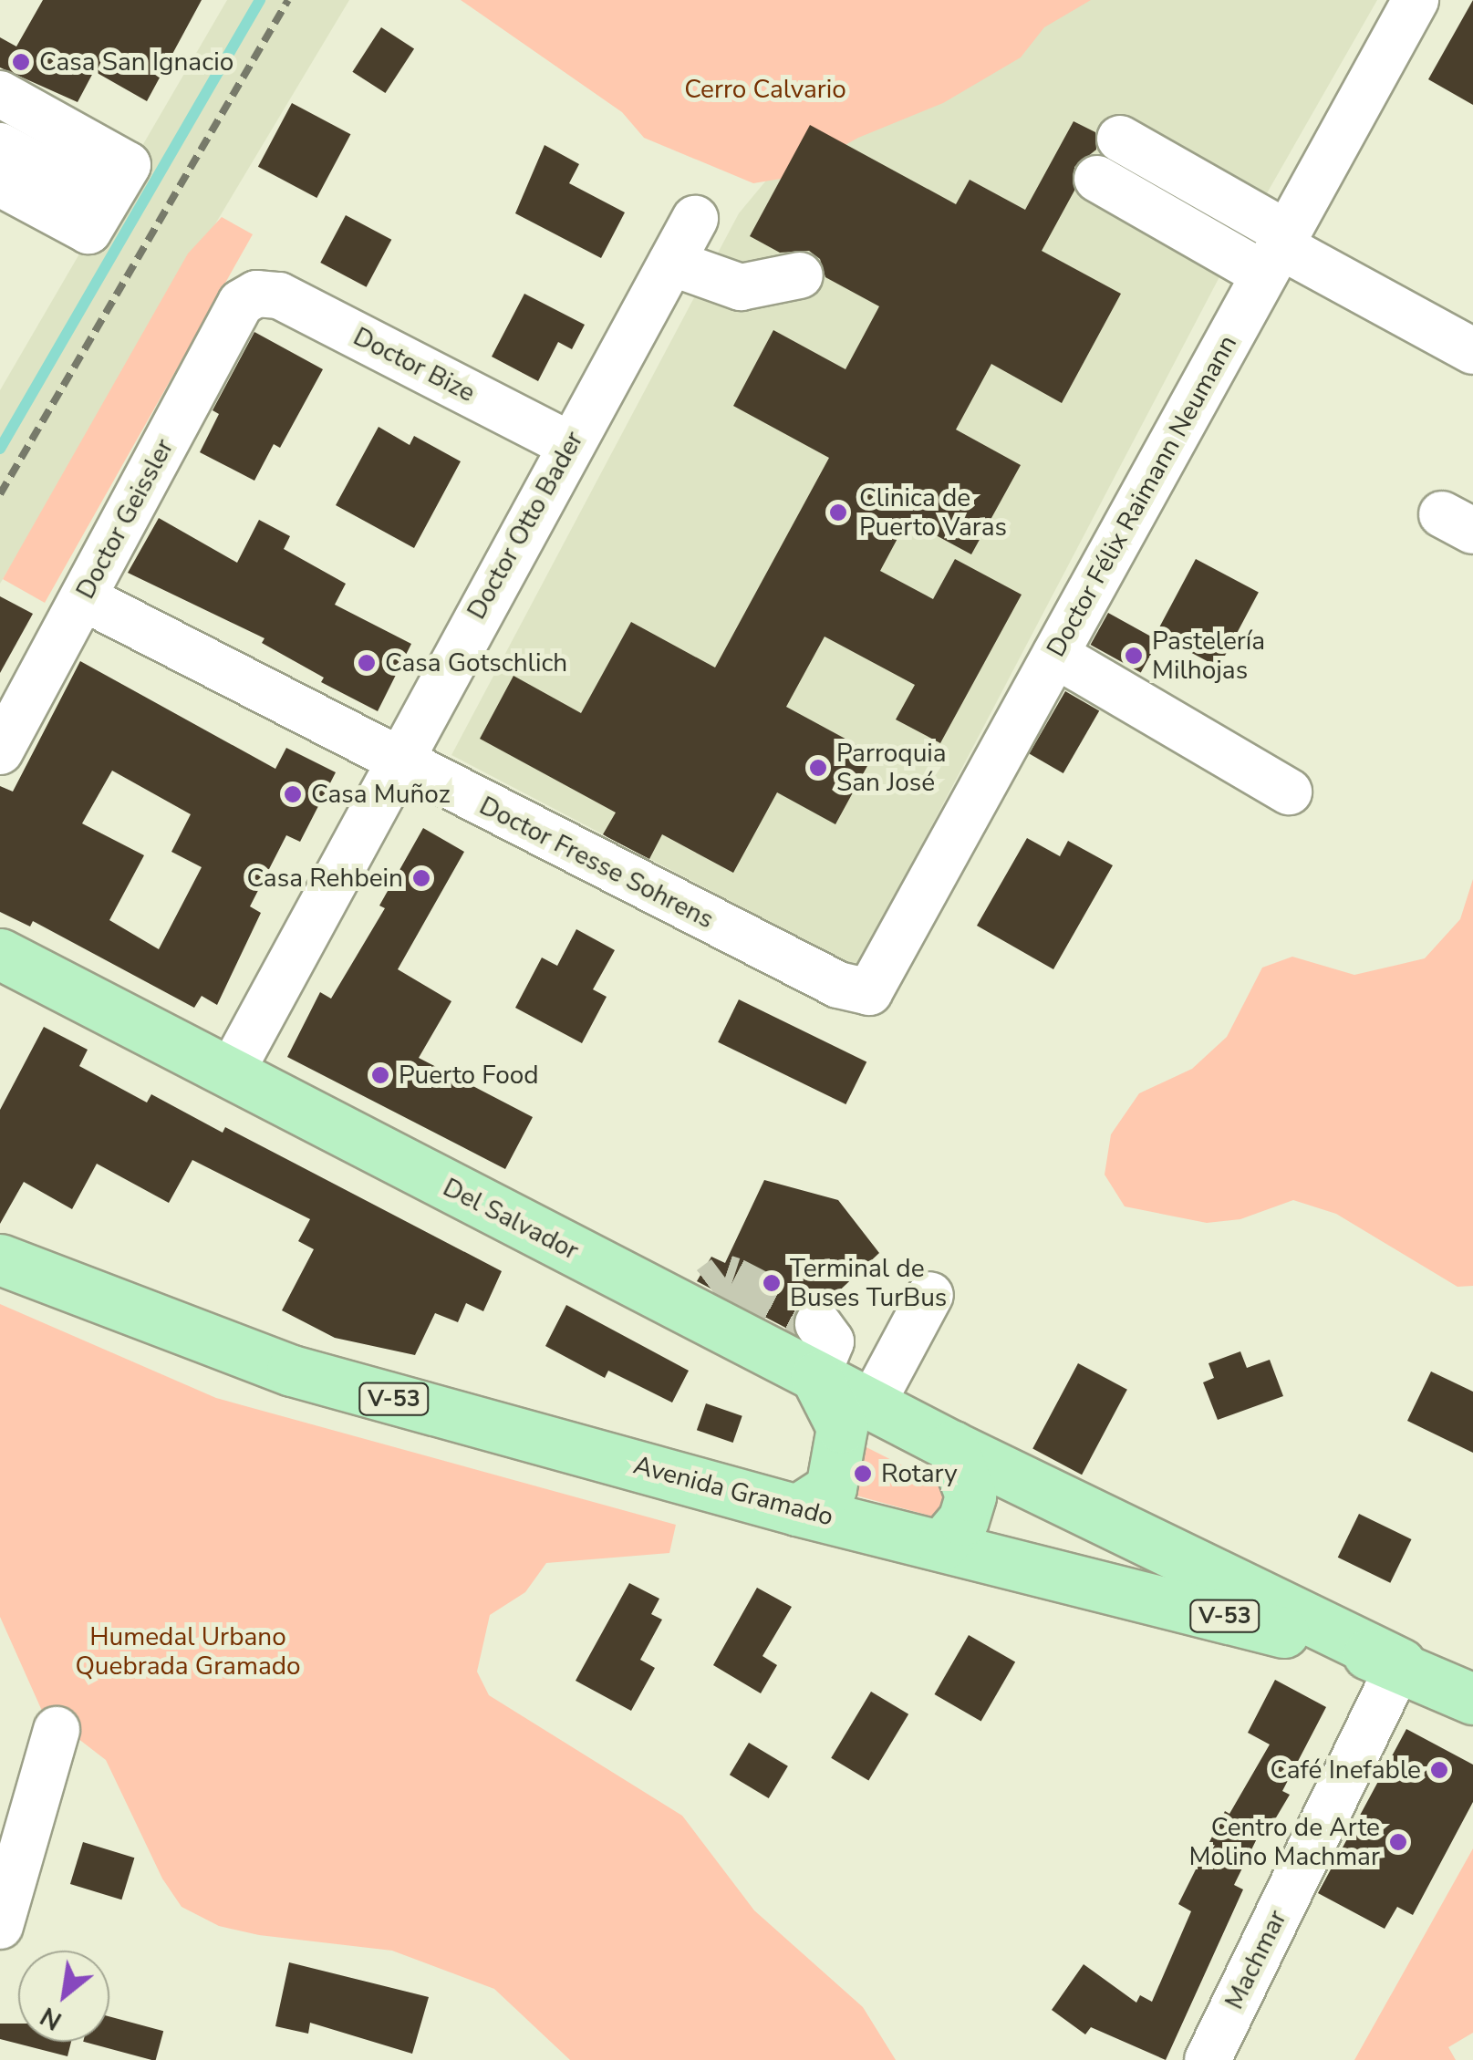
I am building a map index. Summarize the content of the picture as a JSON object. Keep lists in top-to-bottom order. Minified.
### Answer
{"streets":{"main road":["Del Salvador","V-53","Avenida Gramado"],"street":["Doctor Bize","Doctor Félix Raimann Neumann","Doctor Geissler","Doctor Otto Bader","Doctor Fresse Sohrens","Machmar"]},"crossings":[["Doctor Bize","Doctor Geissler"],["Doctor Bize","Doctor Otto Bader"],["Doctor Félix Raimann Neumann","Doctor Fresse Sohrens"],["Doctor Geissler","Doctor Fresse Sohrens"],["Doctor Otto Bader","Doctor Fresse Sohrens"],["Doctor Otto Bader","Del Salvador"],["Del Salvador","Avenida Gramado"],["Del Salvador","Machmar"],["Avenida Gramado","Machmar"]],"parks":["Cerro Calvario","Humedal Urbano Quebrada Gramado"],"places":["Casa San Ignacio","Clinica de Puerto Varas","Pastelería Milhojas","Casa Gotschlich","Parroquia San José","Casa Muñoz","Casa Rehbein","Puerto Food","Terminal de Buses TurBus","Rotary","Café Inefable","Centro de Arte Molino Machmar"],"north":"bottom left"}
